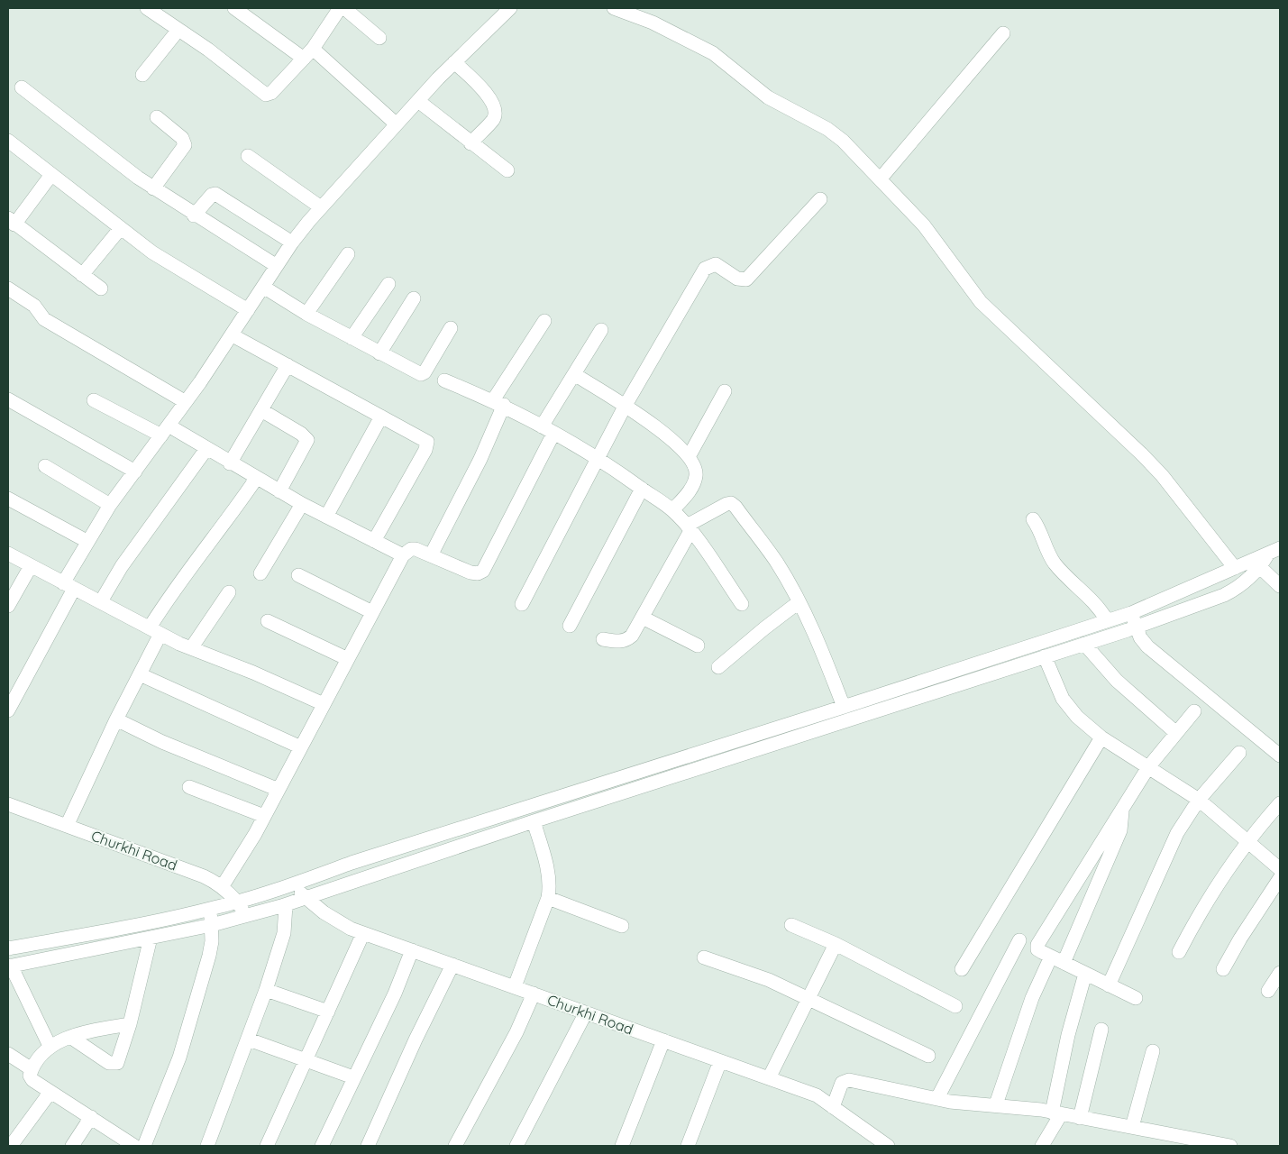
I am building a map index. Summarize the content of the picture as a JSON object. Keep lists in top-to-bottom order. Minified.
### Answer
{"streets":{"street":["Churkhi Road"]}}
